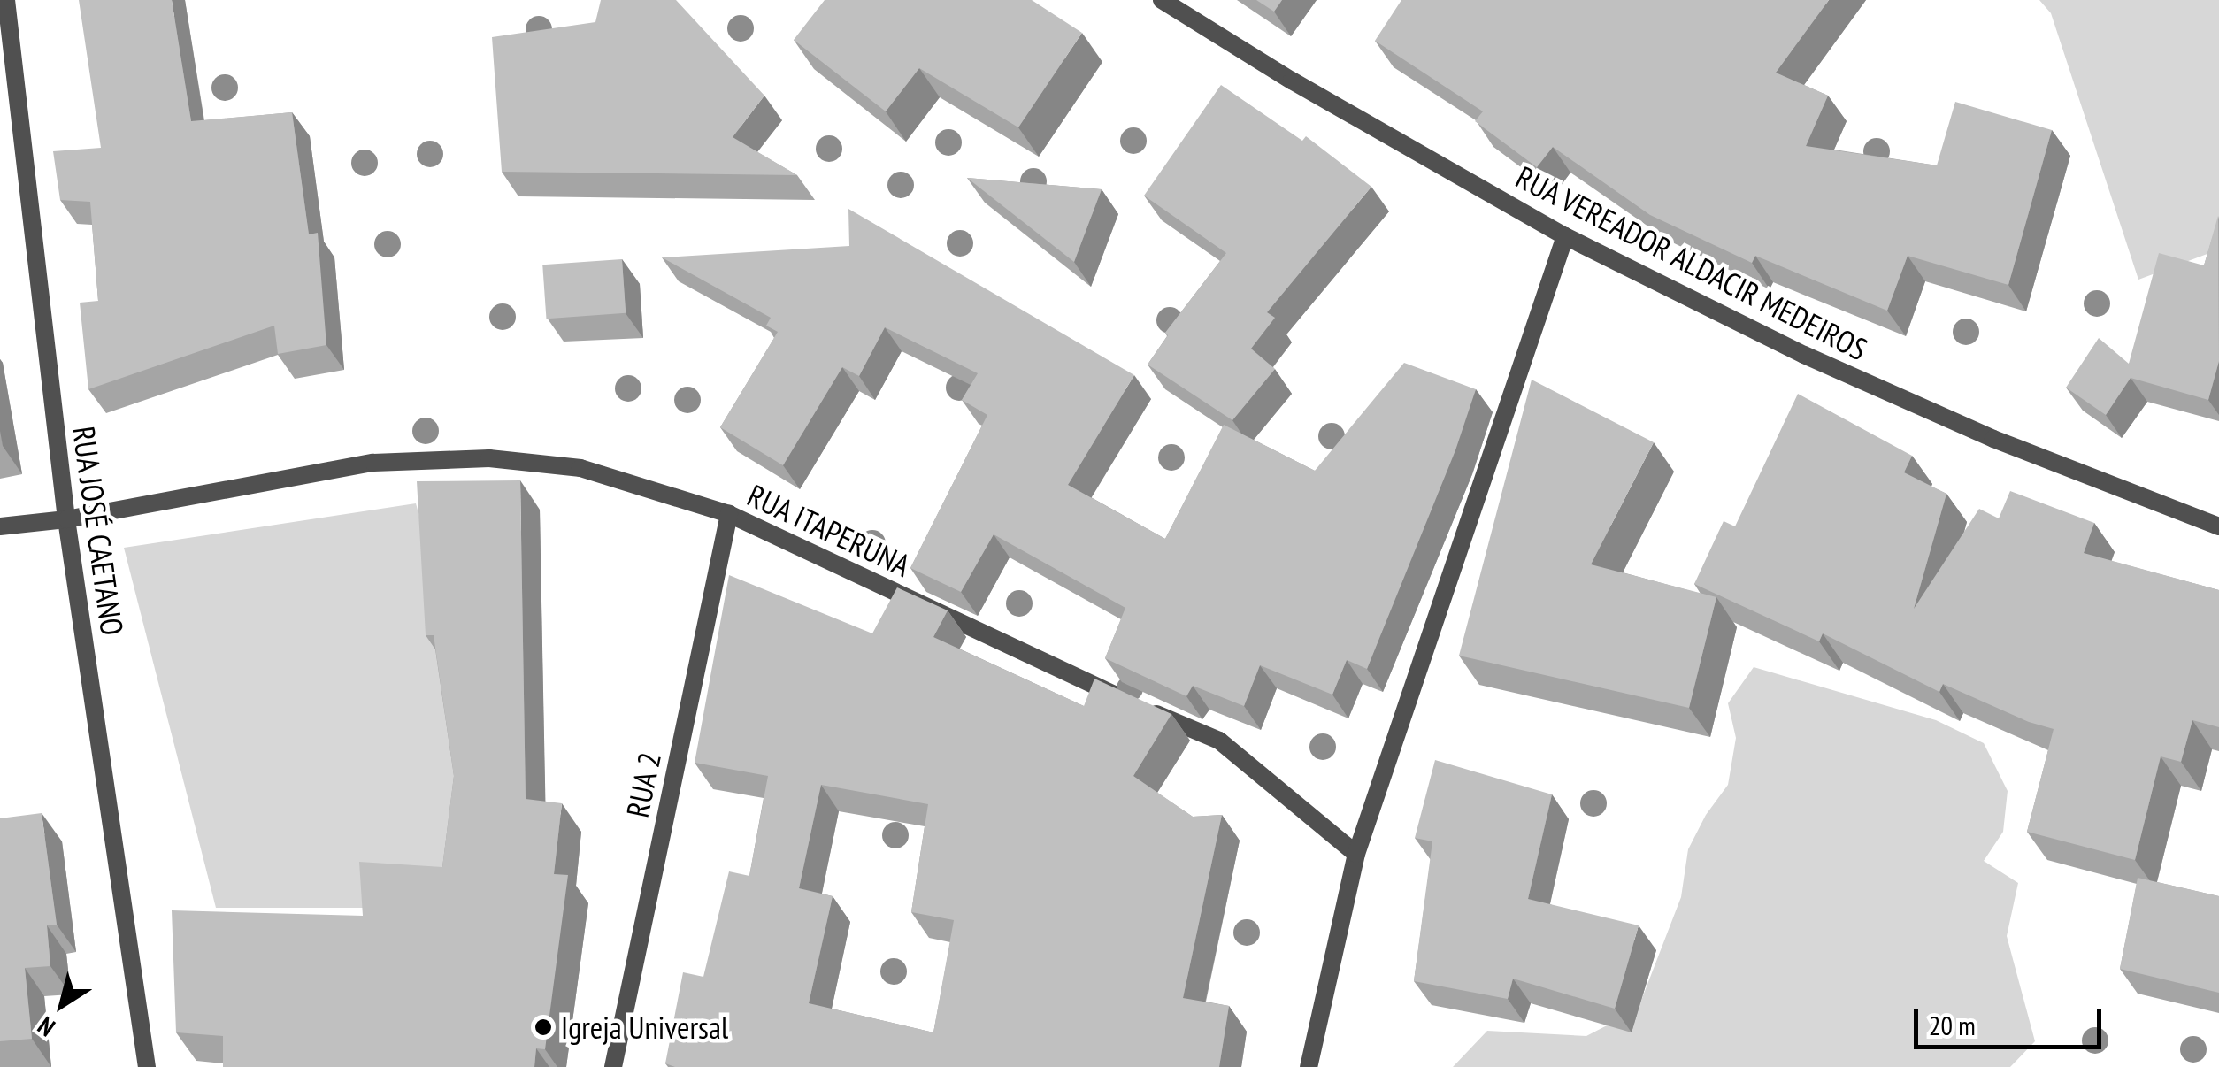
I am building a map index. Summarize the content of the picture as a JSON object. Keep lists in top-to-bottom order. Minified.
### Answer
{"streets":{"street":["RUA VEREADOR ALDACIR MEDEIROS","RUA ITAPERUNA","RUA JOSÉ CAETANO","RUA 2"]},"crossings":[["RUA ITAPERUNA","RUA JOSÉ CAETANO"],["RUA ITAPERUNA","RUA 2"]],"places":["Igreja Universal"],"scale_bar":"20 m","north":"bottom left"}
